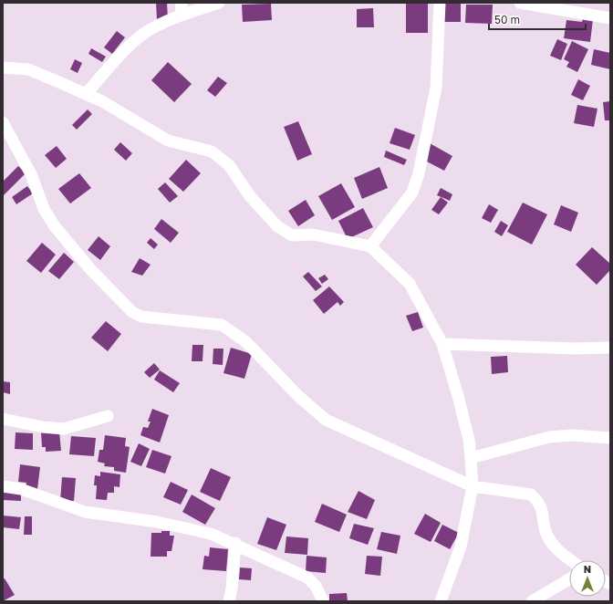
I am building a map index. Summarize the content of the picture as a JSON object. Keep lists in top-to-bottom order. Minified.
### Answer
{"scale_bar":"50 m","north":"top"}
